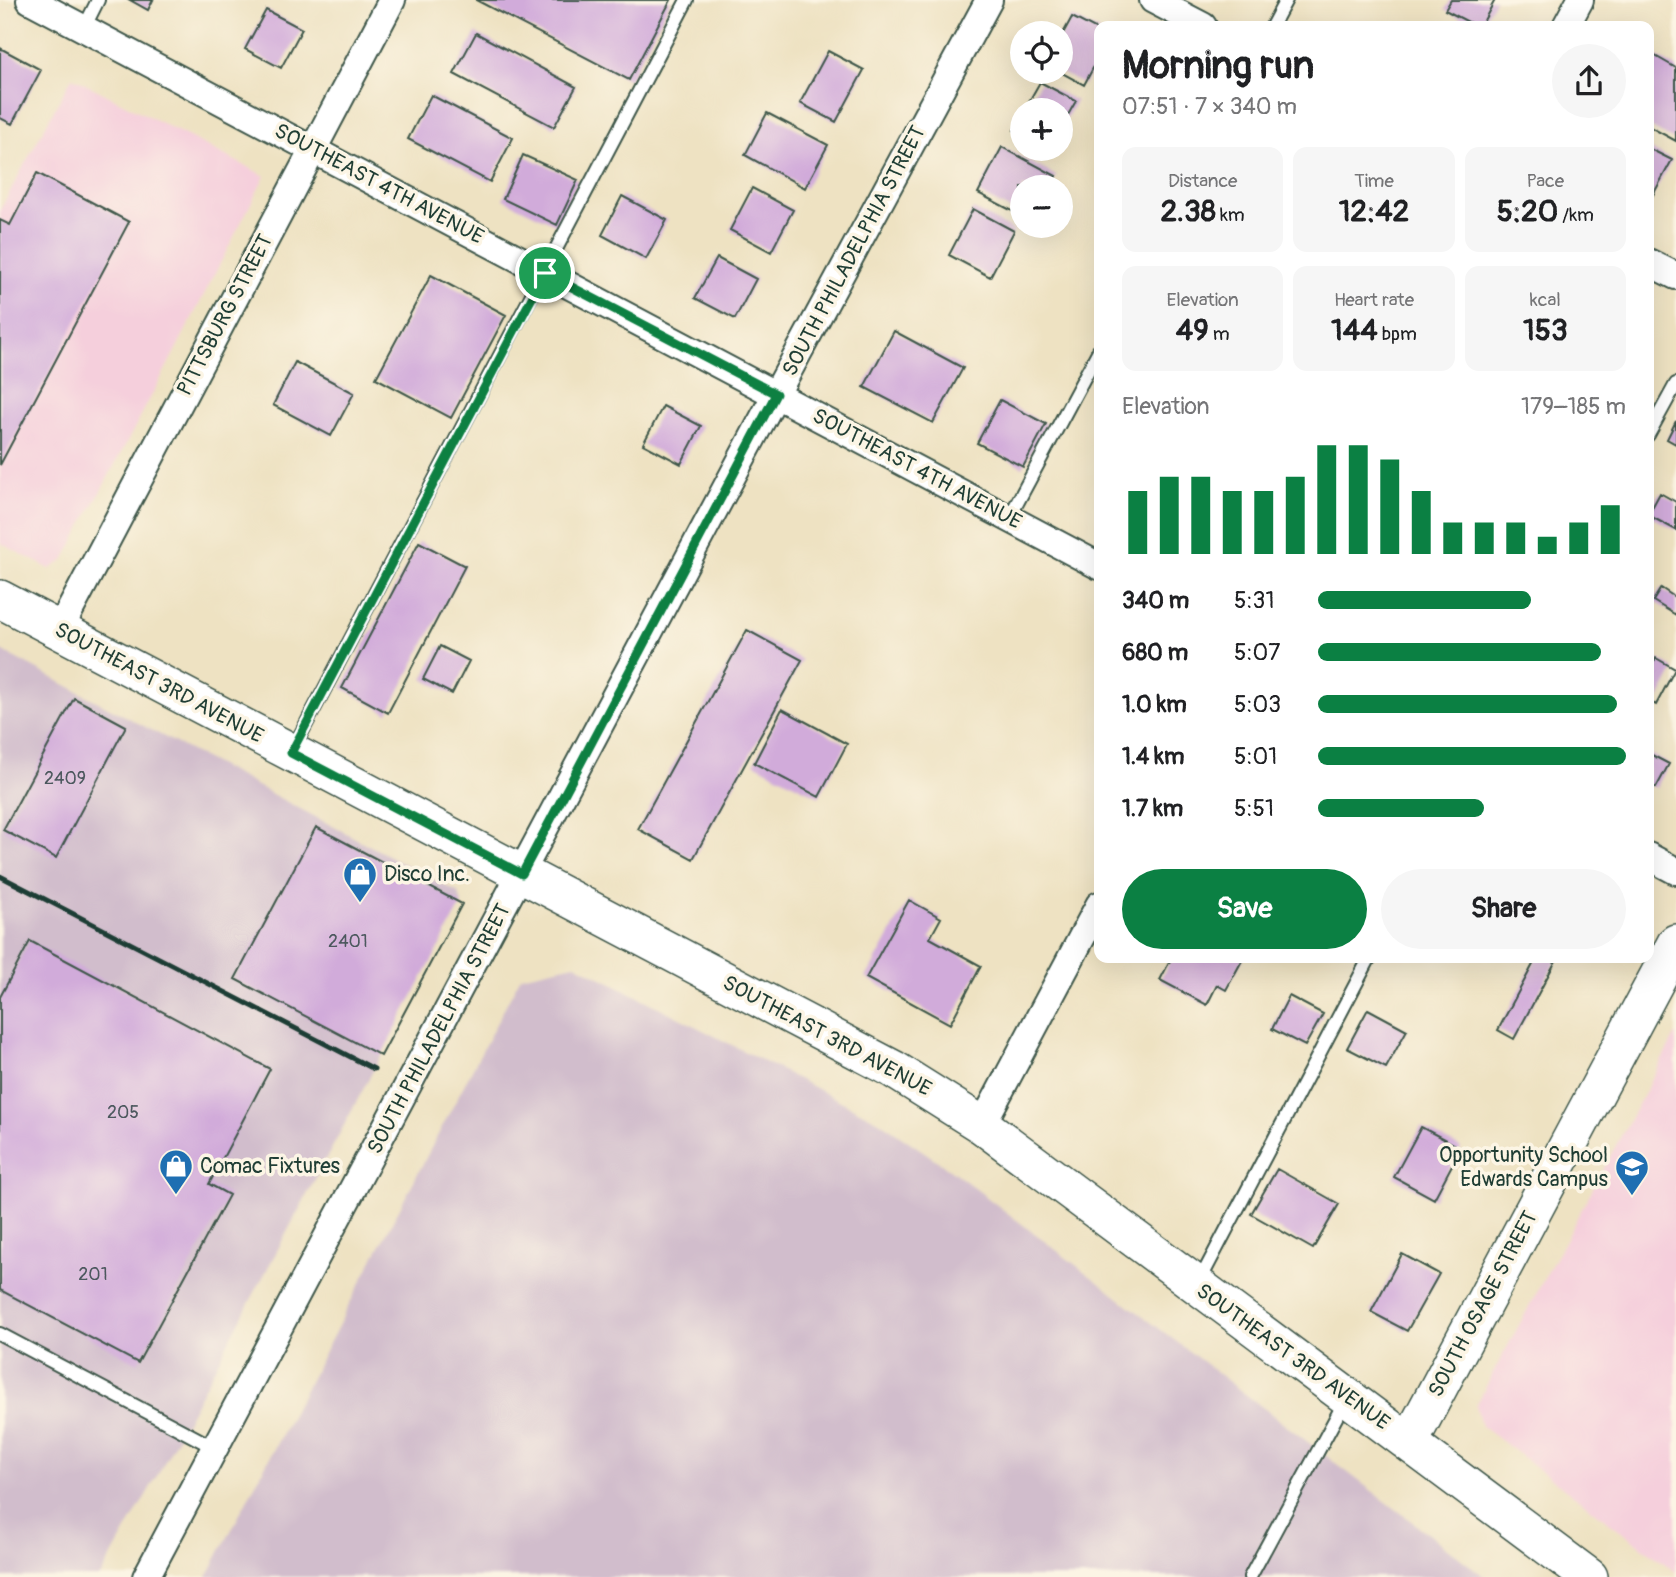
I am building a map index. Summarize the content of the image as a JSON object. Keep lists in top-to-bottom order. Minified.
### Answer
{"streets":{"main road":["SOUTHEAST 3RD AVENUE","SOUTH OSAGE STREET"],"street":["SOUTHEAST 4TH AVENUE","SOUTH PHILADELPHIA STREET","PITTSBURG STREET"]},"crossings":[["SOUTHEAST 4TH AVENUE","SOUTH PHILADELPHIA STREET"],["SOUTHEAST 4TH AVENUE","PITTSBURG STREET"],["SOUTH PHILADELPHIA STREET","SOUTHEAST 3RD AVENUE"],["PITTSBURG STREET","SOUTHEAST 3RD AVENUE"],["SOUTHEAST 3RD AVENUE","SOUTH OSAGE STREET"]],"places":{"shop":["Disco Inc.","Comac Fixtures"],"school or university":["Opportunity School Edwards Campus"]},"house_numbers":["2409","2401","205","201"],"page":{"map_buttons":["+","−"],"heading":["Morning run","07:51 · 7 × 340 m"],"stats":[["Distance","2.38 km"],["Time","12:42"],["Pace","5:20 /km"],["Elevation","49 m"],["Heart rate","144 bpm"],["kcal","153"]],"chart":["Elevation","179–185 m"],"list":[{"name":"340 m","note":"5:31"},{"name":"680 m","note":"5:07"},{"name":"1.0 km","note":"5:03"},{"name":"1.4 km","note":"5:01"},{"name":"1.7 km","note":"5:51"}],"buttons":["Save","Share"]}}
